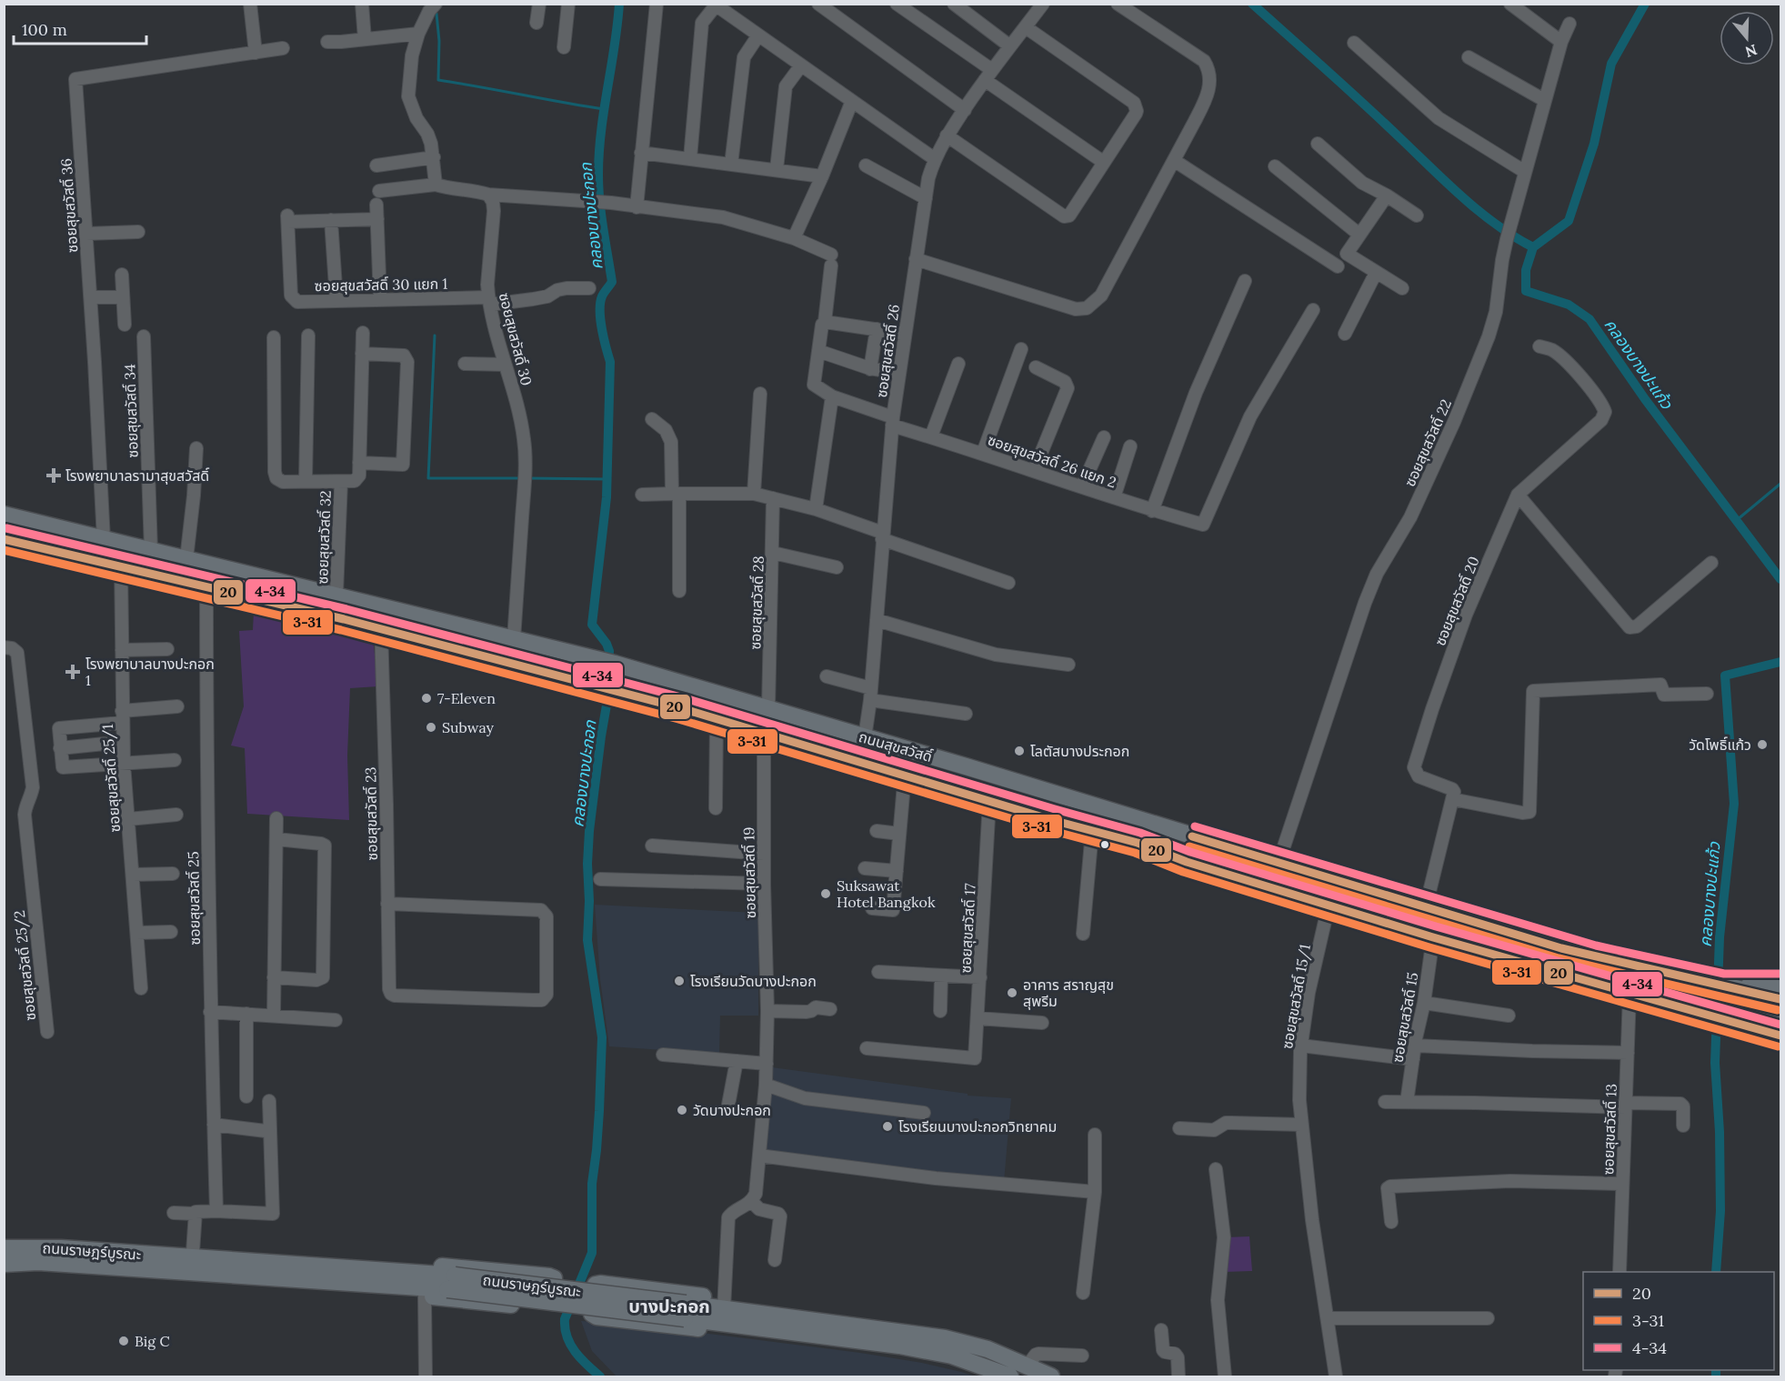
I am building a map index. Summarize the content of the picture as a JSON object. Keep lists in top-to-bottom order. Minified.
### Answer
{"streets":{"main road":["ถนนสุขสวัสดิ์","ถนนราษฎร์บูรณะ"],"street":["ซอยสุขสวัสดิ์ 36","ซอยสุขสวัสดิ์ 30 แยก 1","ซอยสุขสวัสดิ์ 30","ซอยสุขสวัสดิ์ 26","ซอยสุขสวัสดิ์ 34","ซอยสุขสวัสดิ์ 22","ซอยสุขสวัสดิ์ 26 แยก 2","ซอยสุขสวัสดิ์ 32","ซอยสุขสวัสดิ์ 20","ซอยสุขสวัสดิ์ 28","ซอยสุขสวัสดิ์ 25/1","ซอยสุขสวัสดิ์ 23","ซอยสุขสวัสดิ์ 19","ซอยสุขสวัสดิ์ 25","ซอยสุขสวัสดิ์ 17","ซอยสุขสวัสดิ์ 25/2","ซอยสุขสวัสดิ์ 15/1","ซอยสุขสวัสดิ์ 15","ซอยสุขสวัสดิ์ 13"]},"crossings":[["ซอยสุขสวัสดิ์ 36","ถนนสุขสวัสดิ์"],["ซอยสุขสวัสดิ์ 30 แยก 1","ซอยสุขสวัสดิ์ 30"],["ซอยสุขสวัสดิ์ 30","ถนนสุขสวัสดิ์"],["ซอยสุขสวัสดิ์ 26","ซอยสุขสวัสดิ์ 26 แยก 2"],["ซอยสุขสวัสดิ์ 26","ถนนสุขสวัสดิ์"],["ซอยสุขสวัสดิ์ 34","ถนนสุขสวัสดิ์"],["ซอยสุขสวัสดิ์ 22","ถนนสุขสวัสดิ์"],["ซอยสุขสวัสดิ์ 32","ถนนสุขสวัสดิ์"],["ซอยสุขสวัสดิ์ 28","ถนนสุขสวัสดิ์"],["ถนนสุขสวัสดิ์","ซอยสุขสวัสดิ์ 25/1"],["ถนนสุขสวัสดิ์","ซอยสุขสวัสดิ์ 23"],["ถนนสุขสวัสดิ์","ซอยสุขสวัสดิ์ 19"],["ถนนสุขสวัสดิ์","ซอยสุขสวัสดิ์ 25"],["ถนนสุขสวัสดิ์","ซอยสุขสวัสดิ์ 17"],["ถนนสุขสวัสดิ์","ซอยสุขสวัสดิ์ 15/1"],["ถนนสุขสวัสดิ์","ซอยสุขสวัสดิ์ 15"],["ถนนสุขสวัสดิ์","ซอยสุขสวัสดิ์ 13"]],"districts":["บางปะกอก"],"water":["คลองบางปะกอก","คลองบางปะแก้ว"],"places":{"health":["โรงพยาบาลรามาสุขสวัสดิ์","โรงพยาบาลบางปะกอก 1"],"other":["7-Eleven","Subway","วัดโพธิ์แก้ว","โลตัสบางประกอก","Suksawat Hotel Bangkok","โรงเรียนวัดบางปะกอก","อาคาร สราญสุข สุพรีม","วัดบางปะกอก","โรงเรียนบางปะกอกวิทยาคม","Big C"]},"lines":["transit line 4-34","transit line 20","transit line 3-31"],"legend":["20","3-31","4-34"],"scale_bar":"100 m","north":"bottom"}
